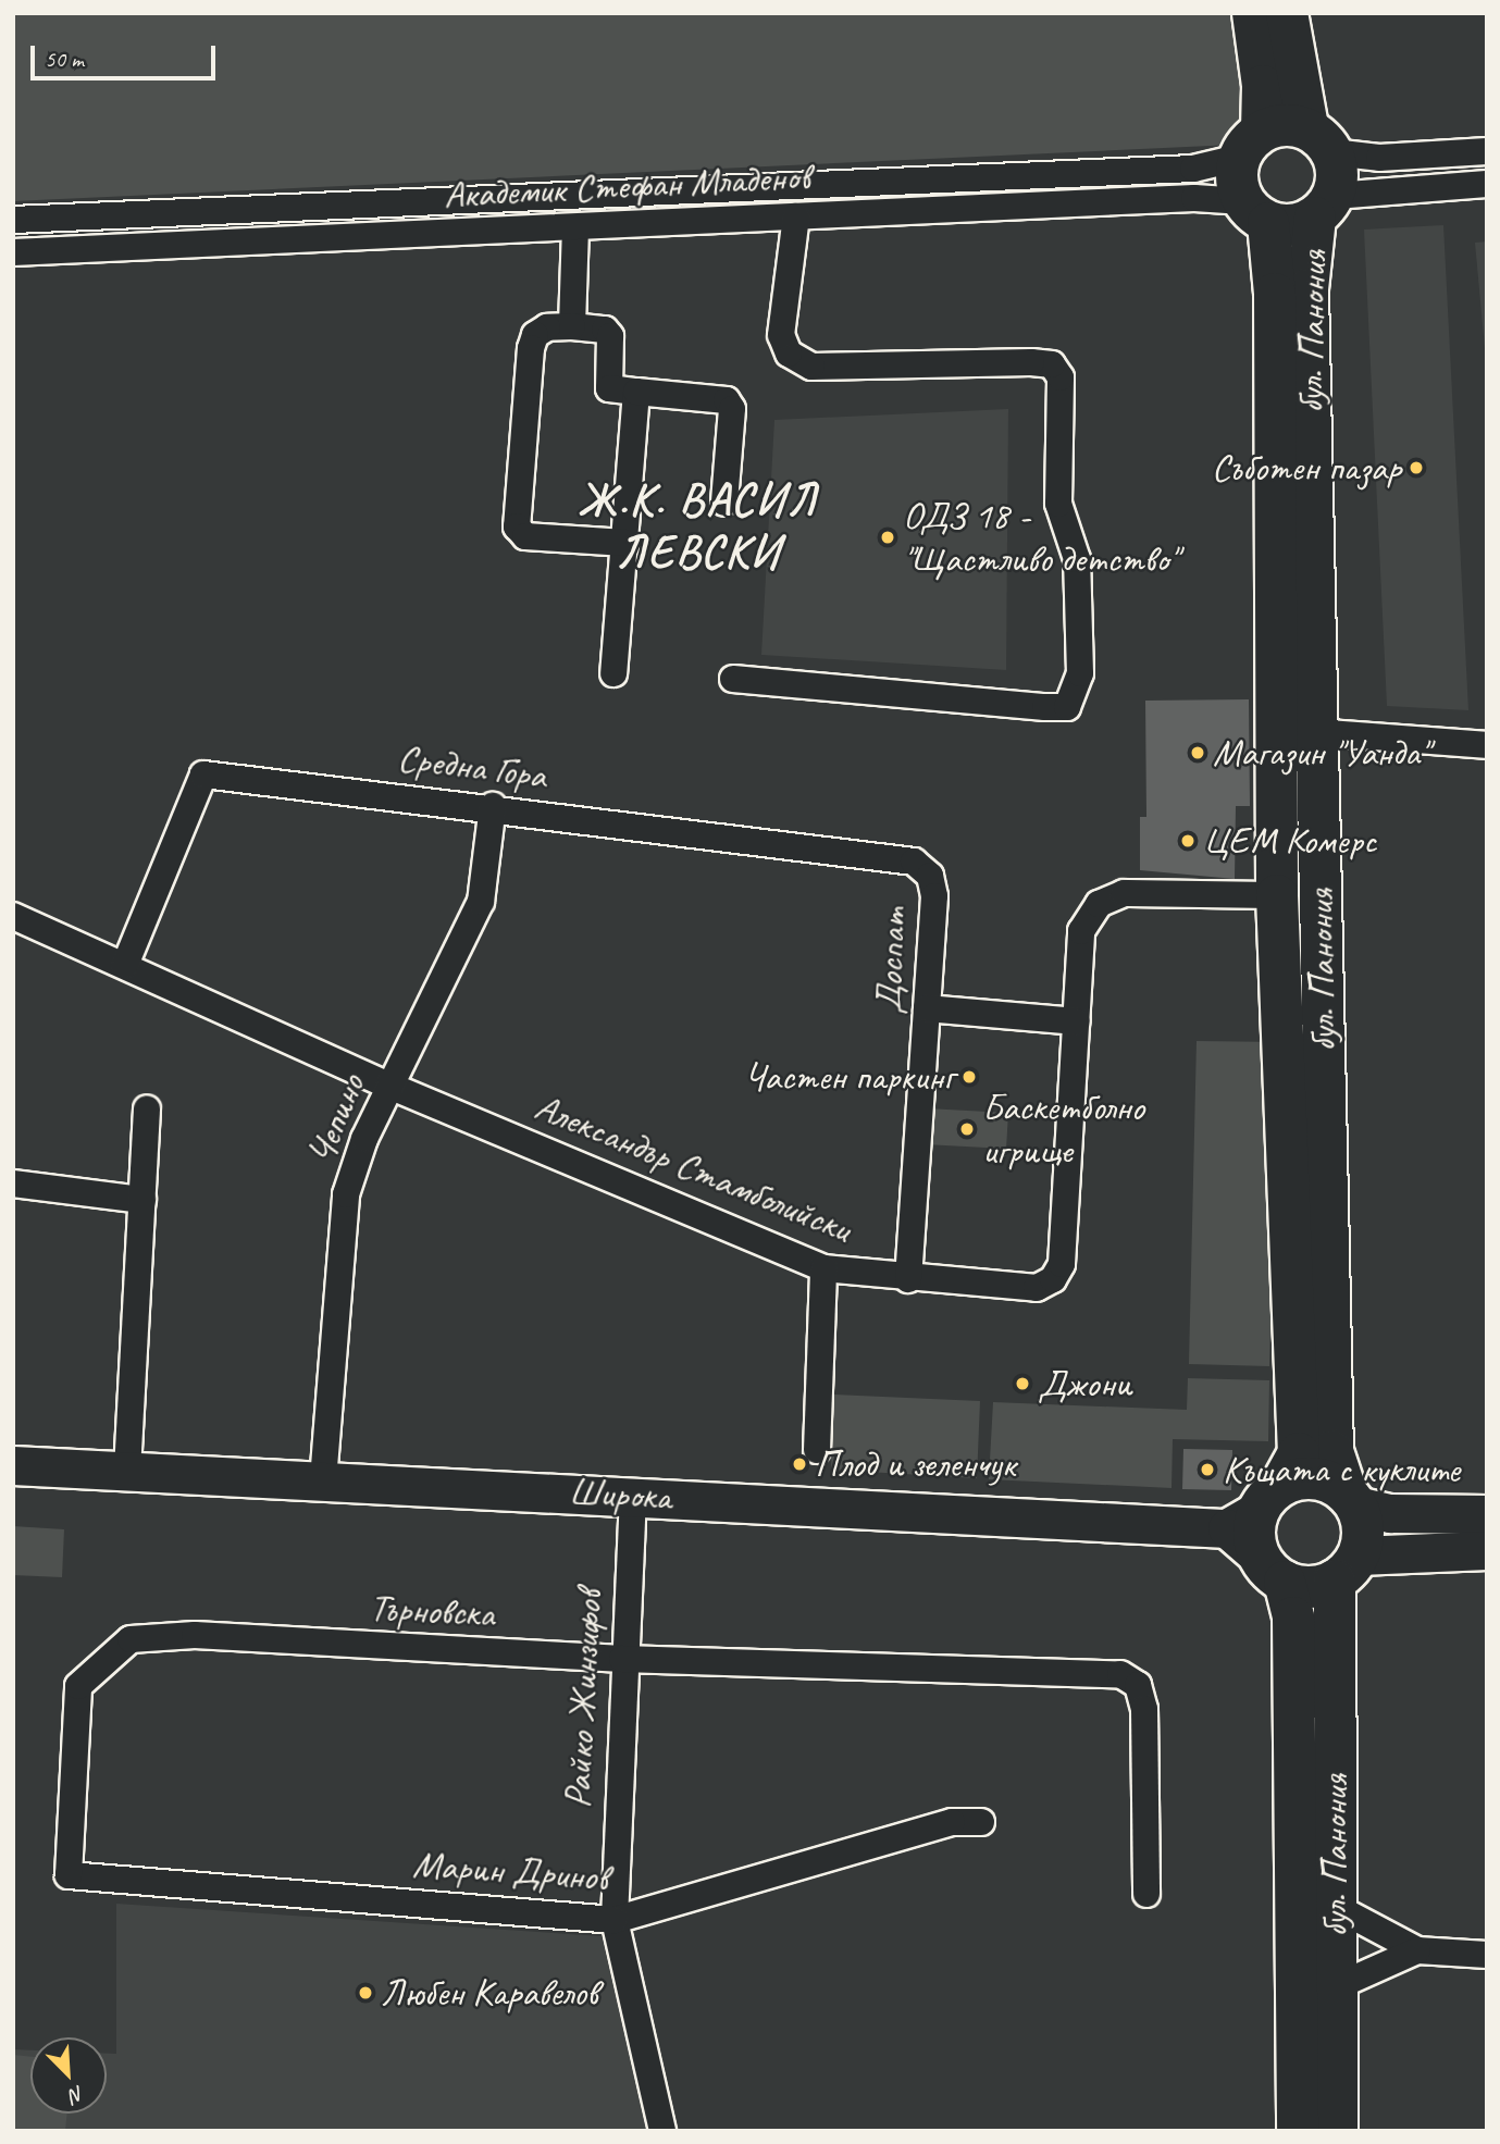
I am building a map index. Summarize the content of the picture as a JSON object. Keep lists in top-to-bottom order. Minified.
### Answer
{"streets":{"main road":["бул. Панония","Широка"],"street":["Академик Стефан Младенов","Средна Гора","Доспат","Чепино","Александър Стамболийски","Търновска","Райко Жинзифов","Марин Дринов"]},"crossings":[["Академик Стефан Младенов","бул. Панония"],["бул. Панония","Александър Стамболийски"],["бул. Панония","Широка"],["Средна Гора","Доспат"],["Средна Гора","Чепино"],["Средна Гора","Александър Стамболийски"],["Доспат","Александър Стамболийски"],["Чепино","Александър Стамболийски"],["Чепино","Широка"],["Широка","Райко Жинзифов"],["Търновска","Райко Жинзифов"],["Търновска","Марин Дринов"],["Райко Жинзифов","Марин Дринов"]],"districts":["Ж.К. ВАСИЛ ЛЕВСКИ"],"places":["Съботен пазар","ОДЗ 18 - \"Щастливо детство\"","Магазин \"Уанда\"","ЦЕМ Комерс","Частен паркинг","Баскетболно игрище","Джони","Плод и зеленчук","Къщата с куклите","Любен Каравелов"],"scale_bar":"50 m","north":"bottom right"}
